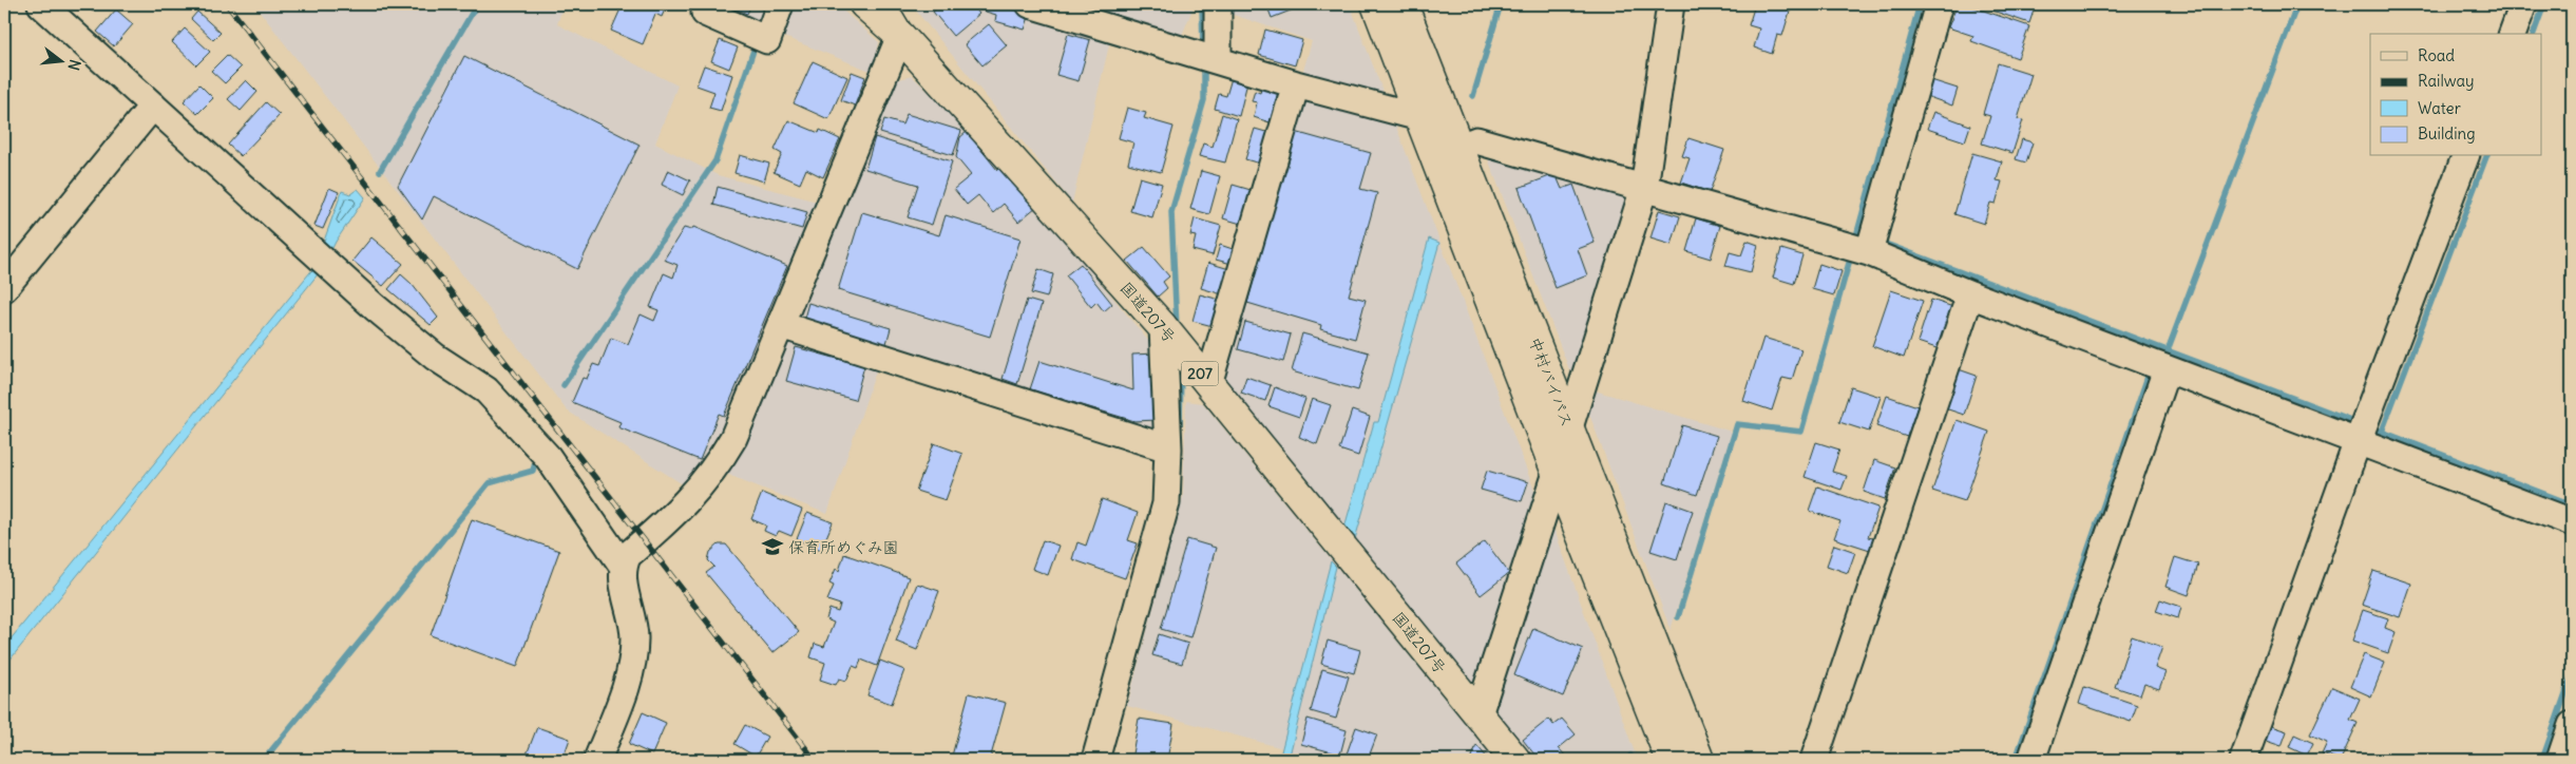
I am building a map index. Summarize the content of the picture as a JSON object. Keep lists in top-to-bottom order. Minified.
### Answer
{"streets":{"highway":["国道207号","207","中村バイパス"]},"places":{"school or university":["保育所めぐみ園"]},"legend":["Road","Railway","Water","Building"],"north":"right"}
